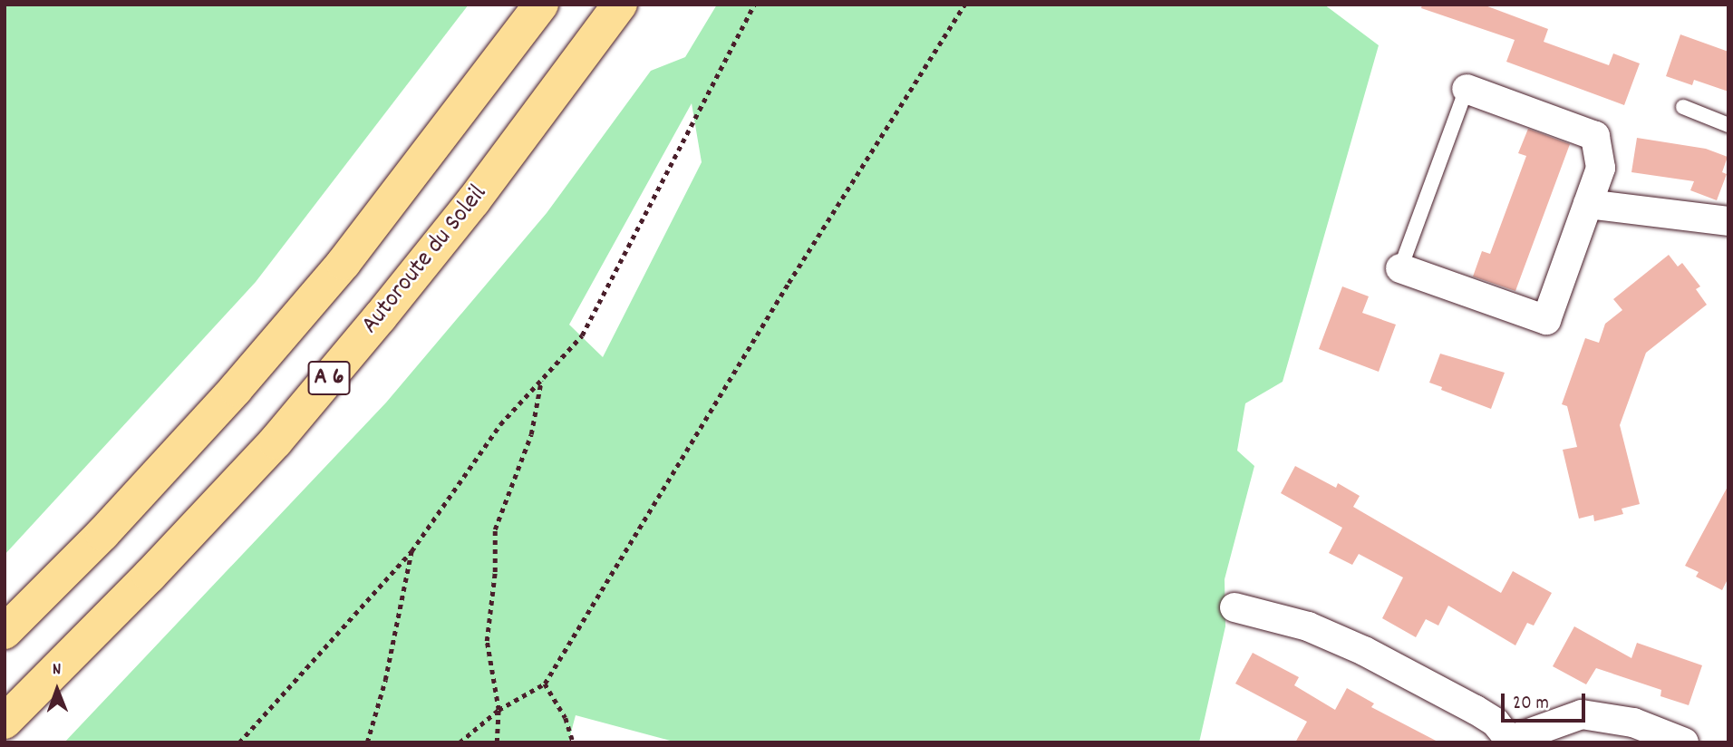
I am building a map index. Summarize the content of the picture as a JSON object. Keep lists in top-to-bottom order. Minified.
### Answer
{"streets":{"highway":["Autoroute du Soleil","A 6"]},"scale_bar":"20 m","north":"top"}
